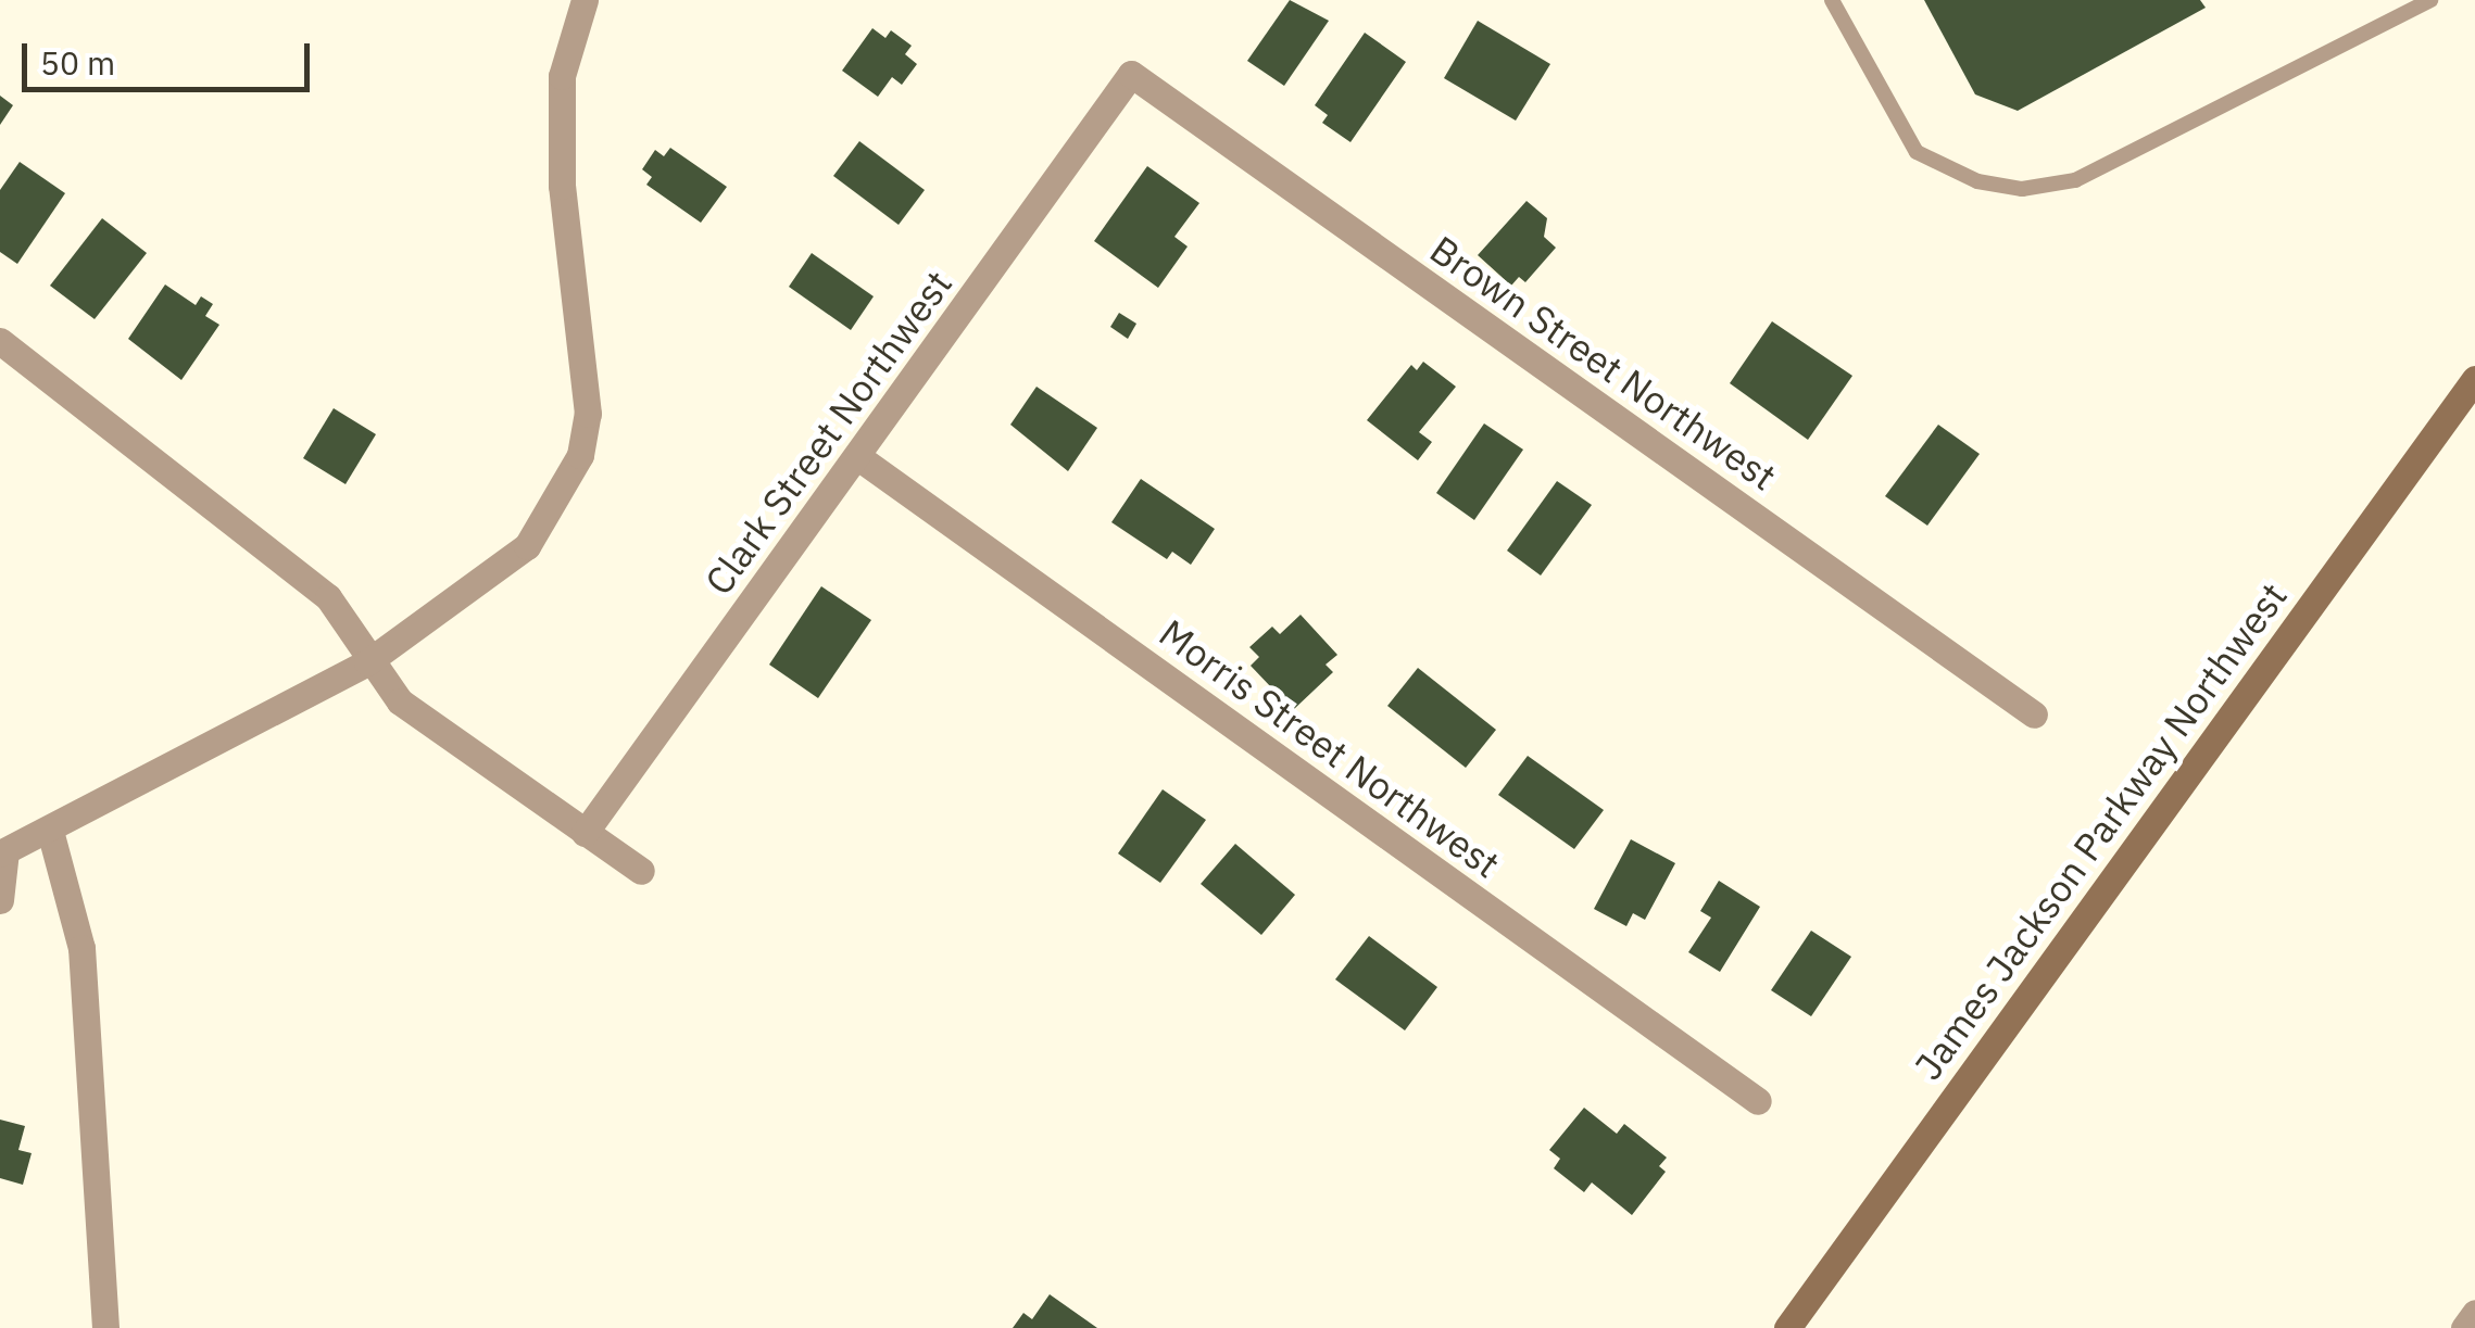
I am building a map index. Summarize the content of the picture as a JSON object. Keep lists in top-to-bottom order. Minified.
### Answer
{"streets":{"main road":["James Jackson Parkway Northwest"],"street":["Brown Street Northwest","Clark Street Northwest","Morris Street Northwest"]},"crossings":[["Brown Street Northwest","Clark Street Northwest"],["Clark Street Northwest","Morris Street Northwest"]],"scale_bar":"50 m"}
